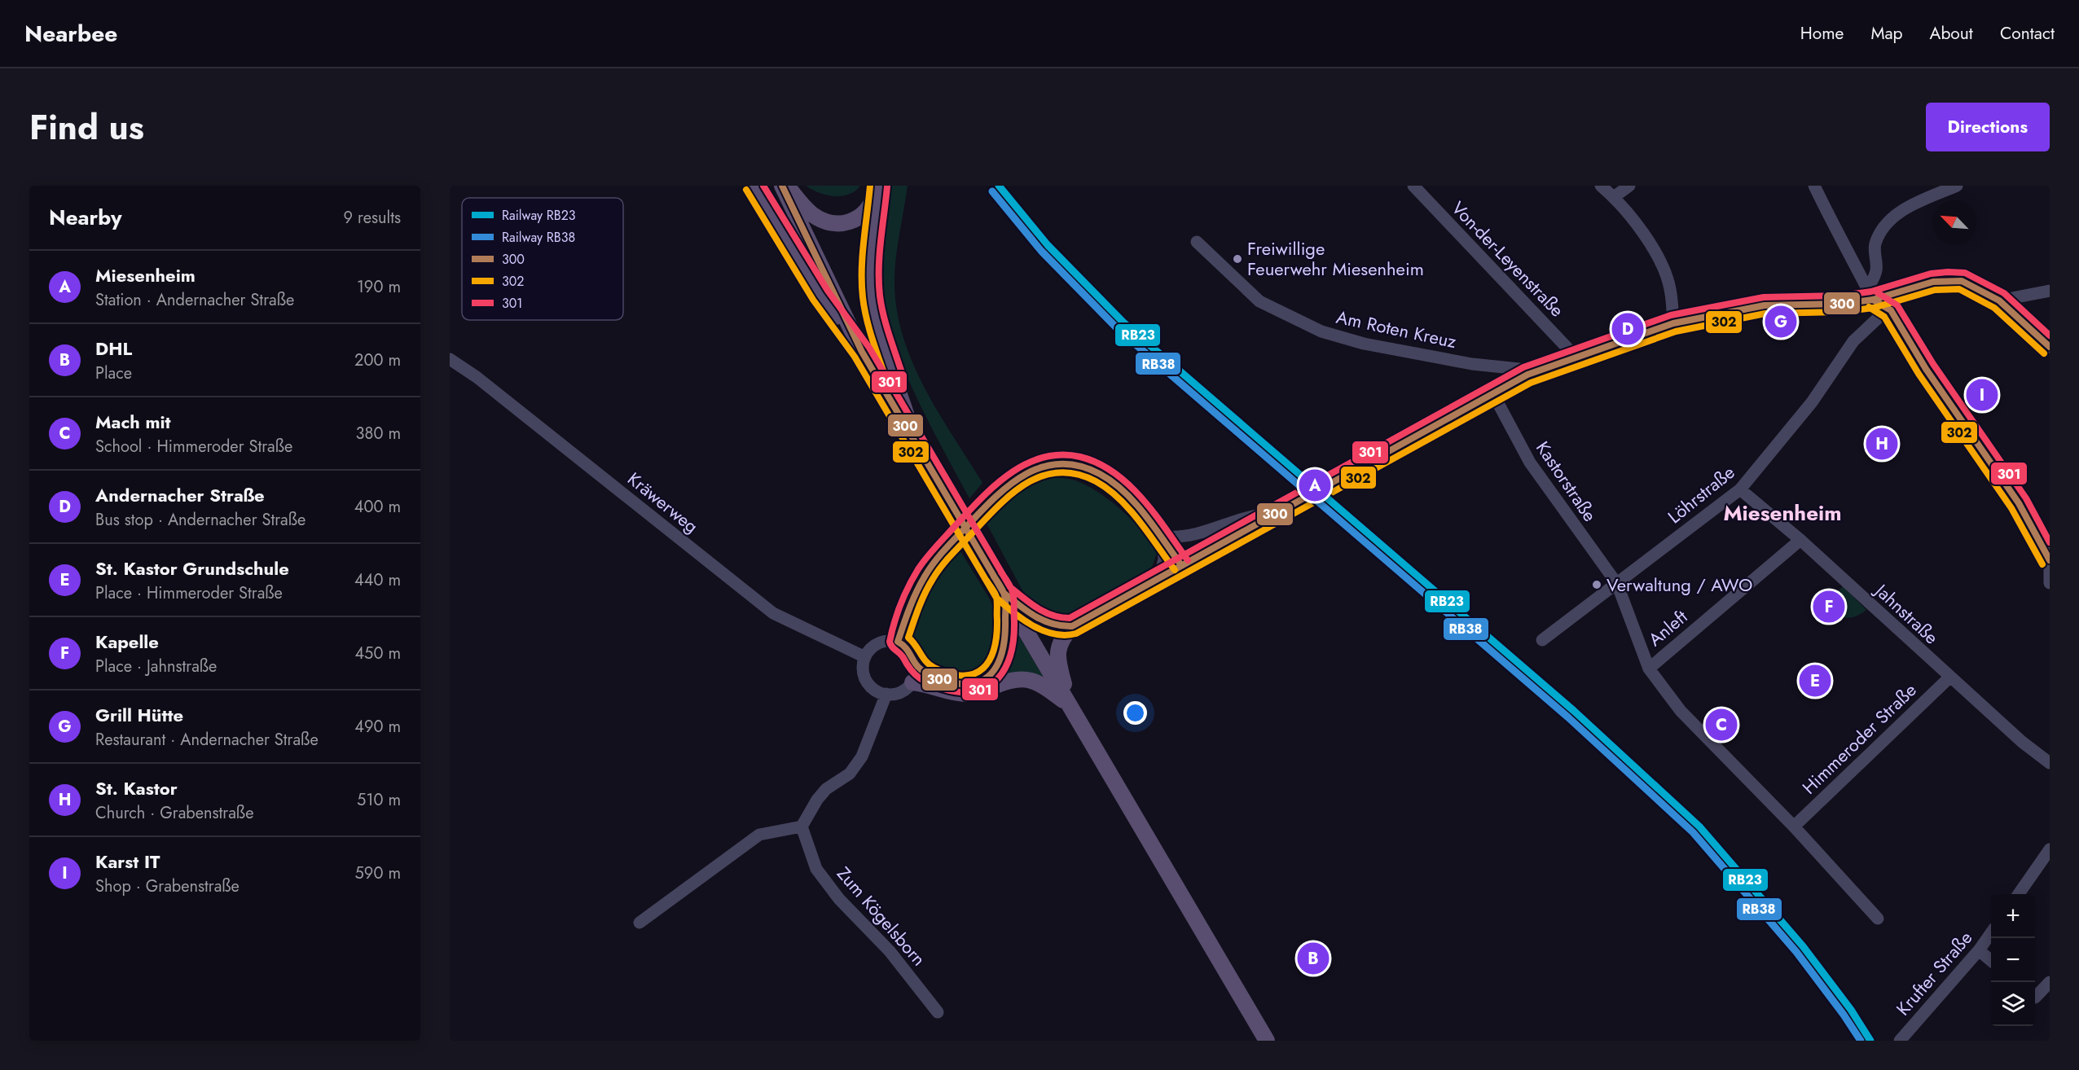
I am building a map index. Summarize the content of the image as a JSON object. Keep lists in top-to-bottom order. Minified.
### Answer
{"streets":{"street":["Von-der-Leyenstraße","Am Roten Kreuz","Kastorstraße","Löhrstraße","Kräwerweg","Jahnstraße","Anleft","Himmeroder Straße","Zum Kögelsborn","Krufter Straße"]},"crossings":[["Kastorstraße","Löhrstraße"],["Löhrstraße","Jahnstraße"],["Jahnstraße","Anleft"],["Jahnstraße","Himmeroder Straße"]],"districts":["Miesenheim"],"places":["Freiwillige Feuerwehr Miesenheim","Verwaltung / AWO"],"lines":["rail line RB23","transit line 300","transit line 302","transit line 301","rail line RB38"],"legend":["Railway RB23","Railway RB38","300","302","301"],"north":"top left","page":{"header":"Nearbee","nav":["Home","Map","About","Contact"],"title":"Find us","buttons":"Directions","heading":["Nearby","9 results"],"list":[{"mark":"A","name":"Miesenheim","note":"Station · Andernacher Straße","value":"190 m"},{"mark":"B","name":"DHL","note":"Place","value":"200 m"},{"mark":"C","name":"Mach mit","note":"School · Himmeroder Straße","value":"380 m"},{"mark":"D","name":"Andernacher Straße","note":"Bus stop · Andernacher Straße","value":"400 m"},{"mark":"E","name":"St. Kastor Grundschule","note":"Place · Himmeroder Straße","value":"440 m"},{"mark":"F","name":"Kapelle","note":"Place · Jahnstraße","value":"450 m"},{"mark":"G","name":"Grill Hütte","note":"Restaurant · Andernacher Straße","value":"490 m"},{"mark":"H","name":"St. Kastor","note":"Church · Grabenstraße","value":"510 m"},{"mark":"I","name":"Karst IT","note":"Shop · Grabenstraße","value":"590 m"}],"pins":["G","D","I","H","A","F","E","C","B"],"map_buttons":["+","−"]}}
